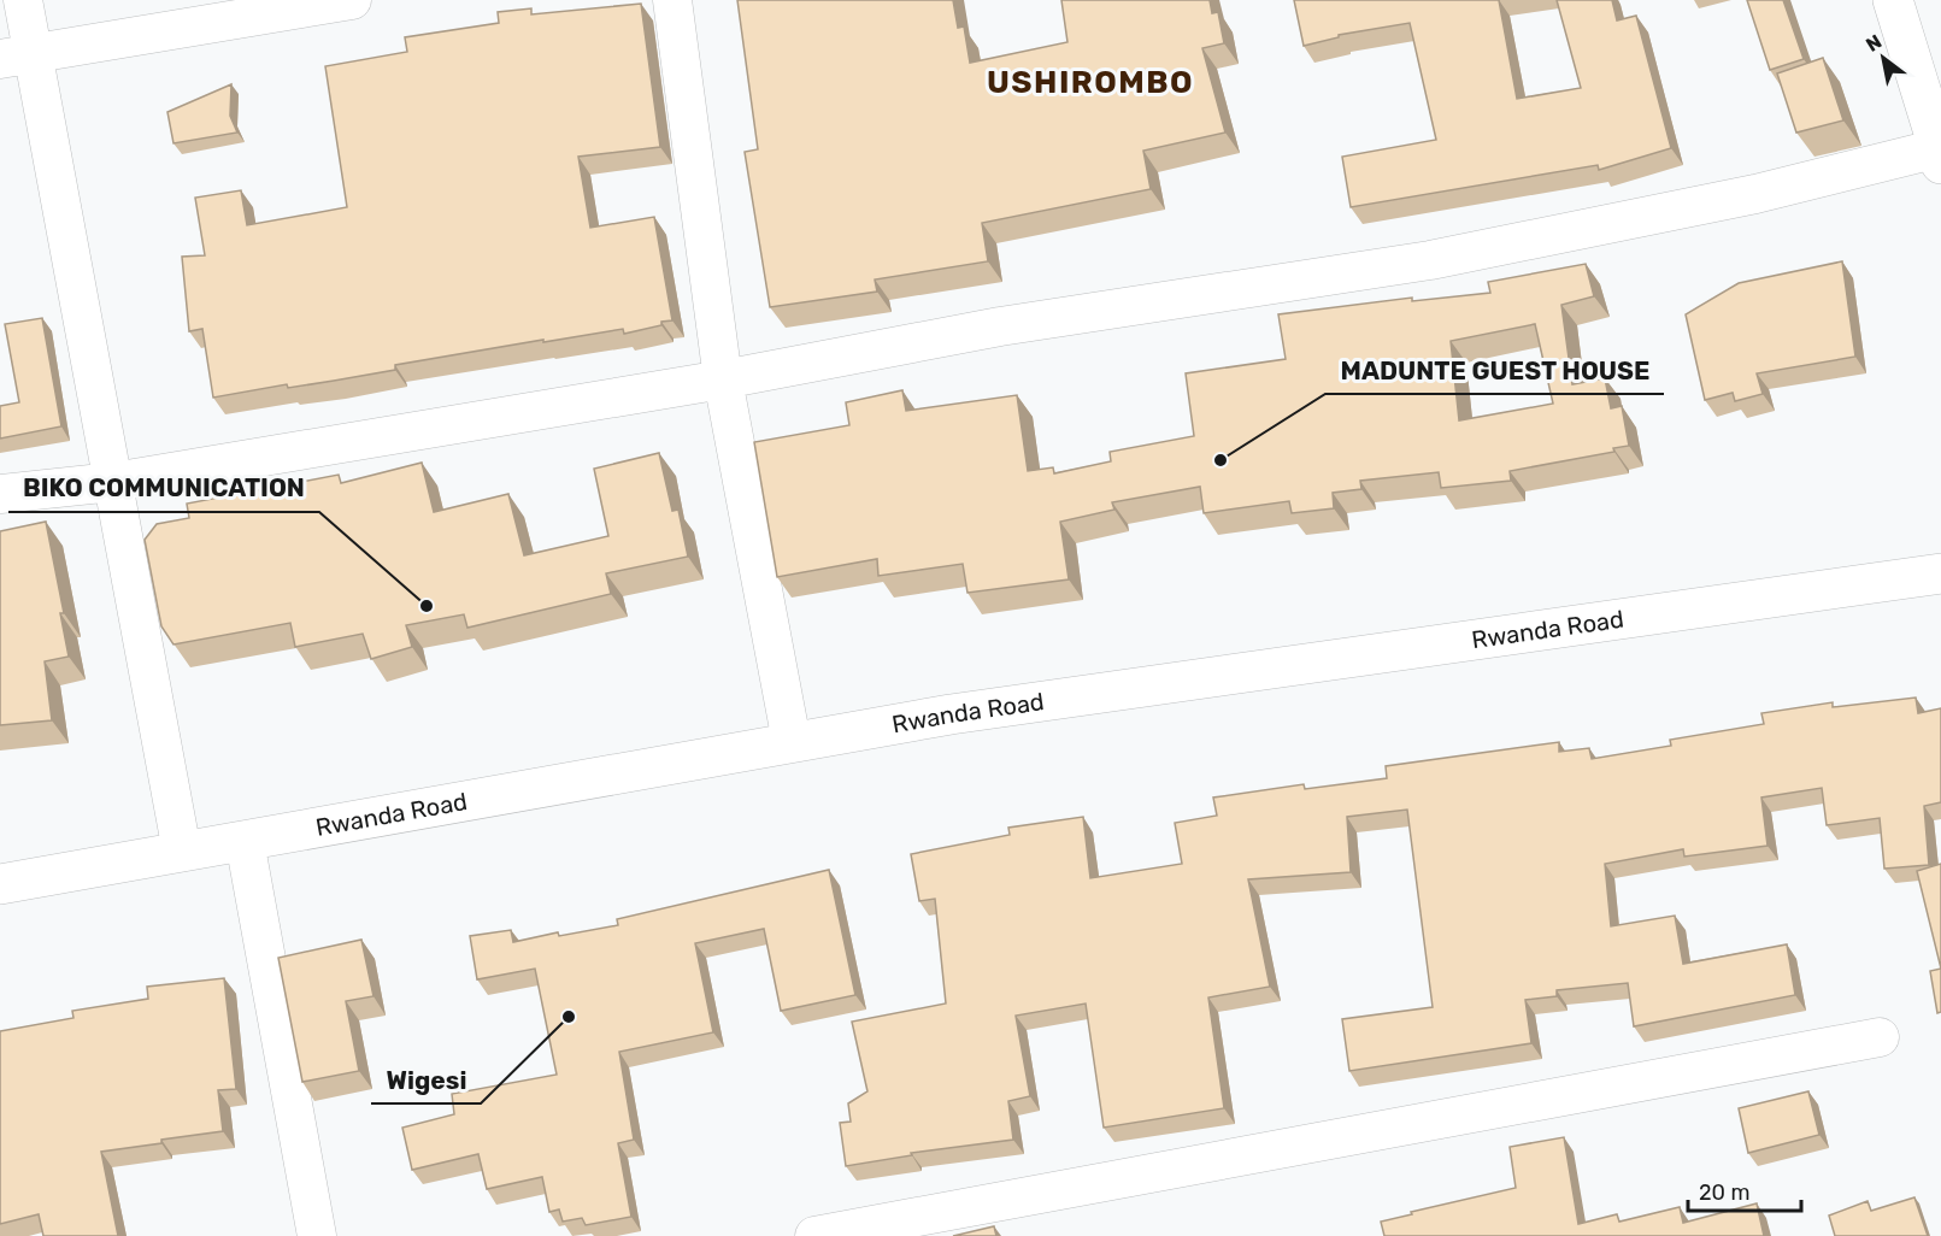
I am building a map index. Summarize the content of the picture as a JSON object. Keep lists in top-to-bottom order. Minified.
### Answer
{"streets":{"main road":["Rwanda Road"]},"districts":["USHIROMBO"],"places":["MADUNTE GUEST HOUSE","BIKO COMMUNICATION","Wigesi"],"scale_bar":"20 m","north":"top left"}
